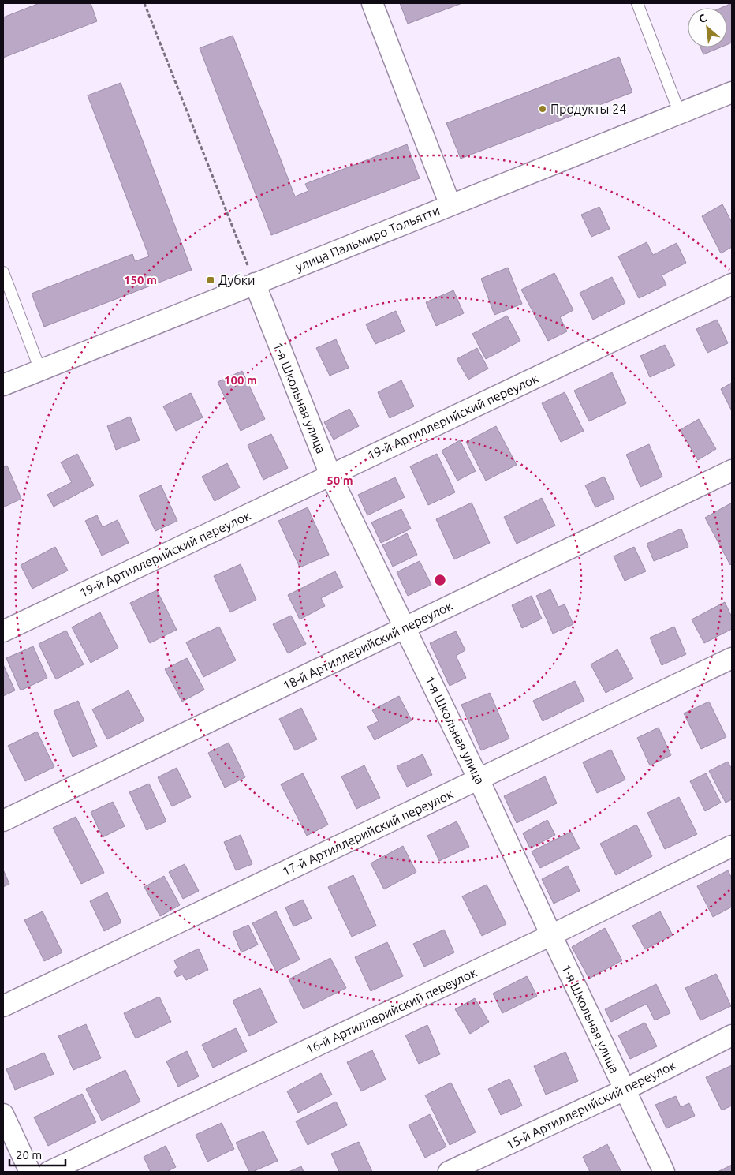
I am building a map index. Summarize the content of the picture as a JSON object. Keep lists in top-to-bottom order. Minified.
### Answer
{"streets":{"street":["улица Пальмиро Тольятти","1-я Школьная улица","19-й Артиллерийский переулок","18-й Артиллерийский переулок","17-й Артиллерийский переулок","16-й Артиллерийский переулок","15-й Артиллерийский переулок"]},"crossings":[["улица Пальмиро Тольятти","1-я Школьная улица"],["1-я Школьная улица","19-й Артиллерийский переулок"],["1-я Школьная улица","18-й Артиллерийский переулок"],["1-я Школьная улица","17-й Артиллерийский переулок"],["1-я Школьная улица","16-й Артиллерийский переулок"],["1-я Школьная улица","15-й Артиллерийский переулок"]],"places":{"other":["Продукты 24"],"transit":["Дубки"]},"scale_bar":"20 m","north":"top left","rings":["150 m","100 m","50 m"]}
